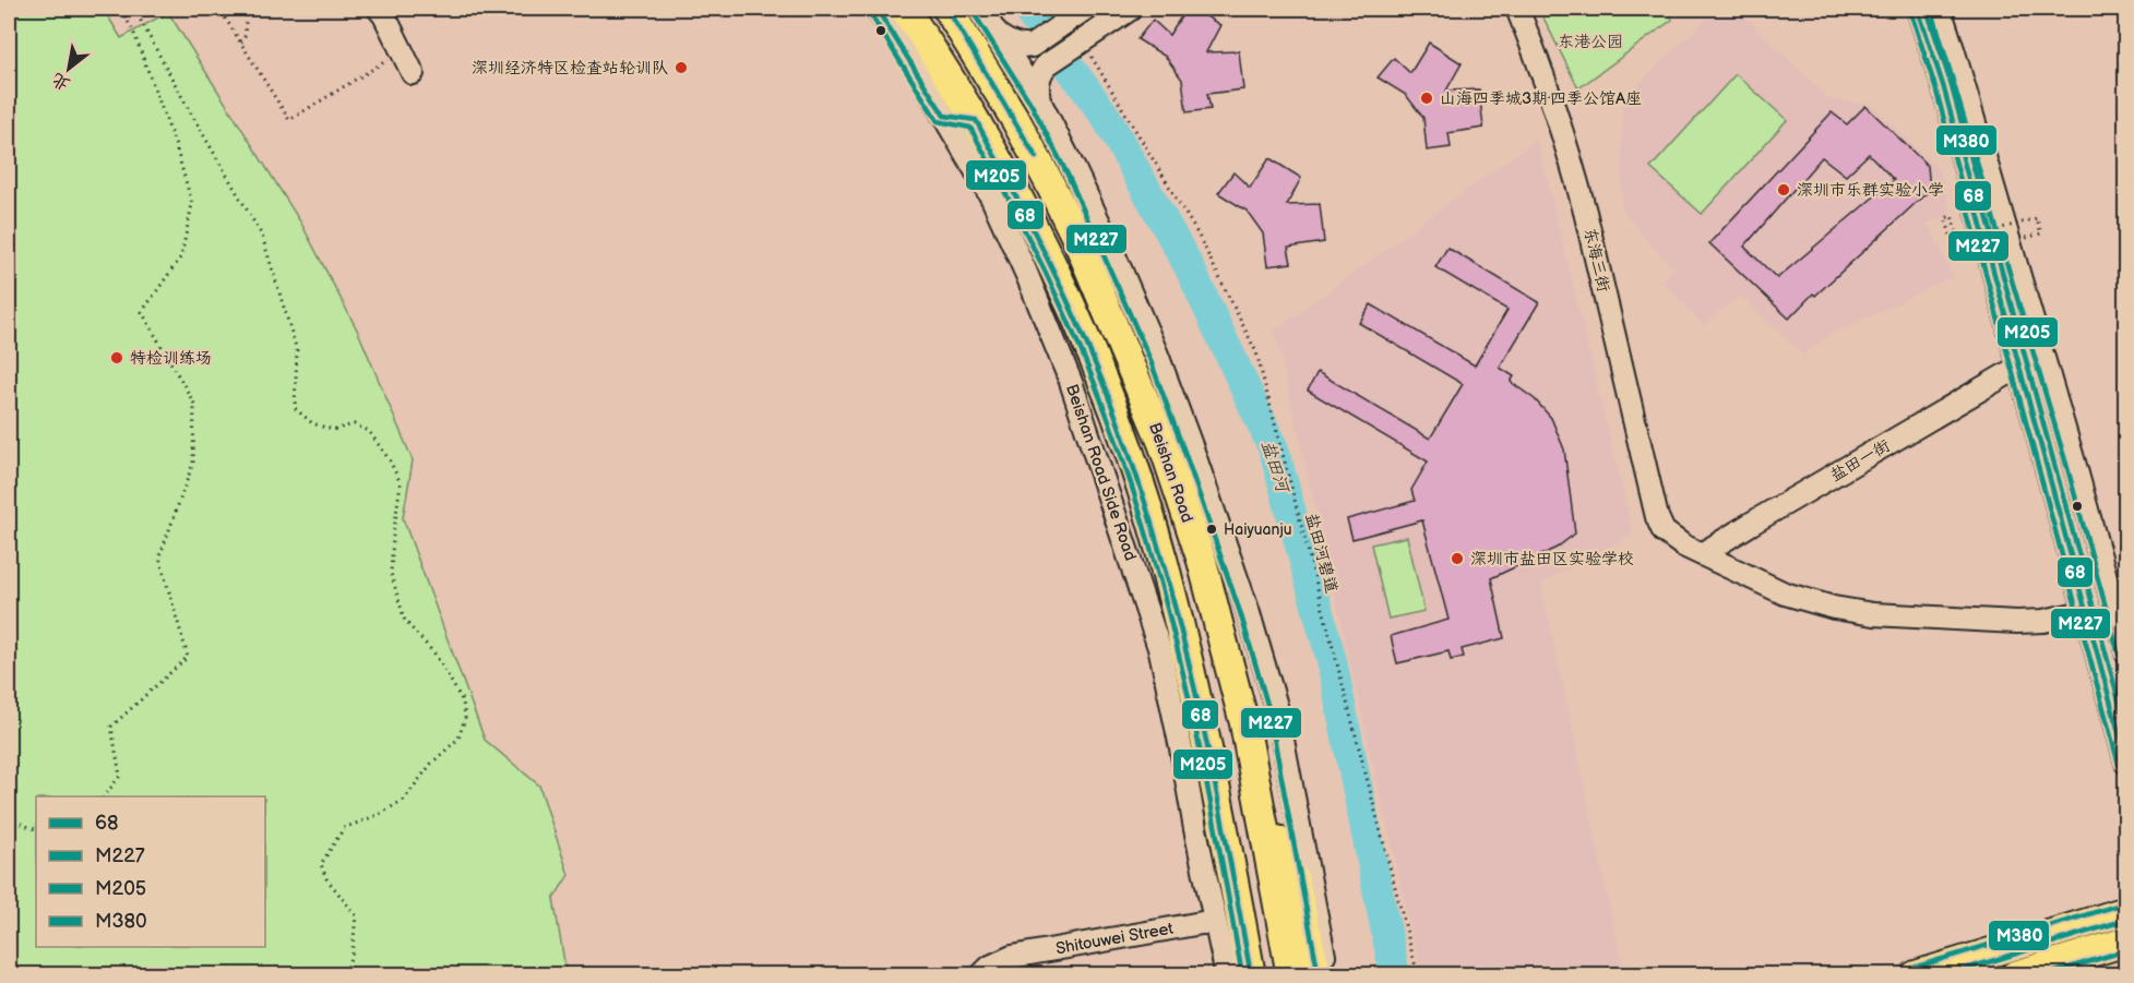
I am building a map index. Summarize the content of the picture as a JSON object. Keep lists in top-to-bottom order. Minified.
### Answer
{"streets":{"main road":["Beishan Road"],"street":["东海三街","盐田一街","Beishan Road Side Road","Shitouwei Street"],"path":["盐田河碧道"]},"crossings":[["东海三街","盐田一街"],["Beishan Road Side Road","Beishan Road"],["Beishan Road Side Road","Shitouwei Street"]],"water":["盐田河"],"parks":["东港公园"],"places":["深圳经济特区检查站轮训队","山海四季城3期·四季公馆A座","深圳市乐群实验小学","特检训练场","Haiyuanju","深圳市盐田区实验学校"],"lines":["transit line 68","transit line M380","transit line M227","transit line M205"],"legend":["68","M227","M205","M380"],"north":"bottom left"}
